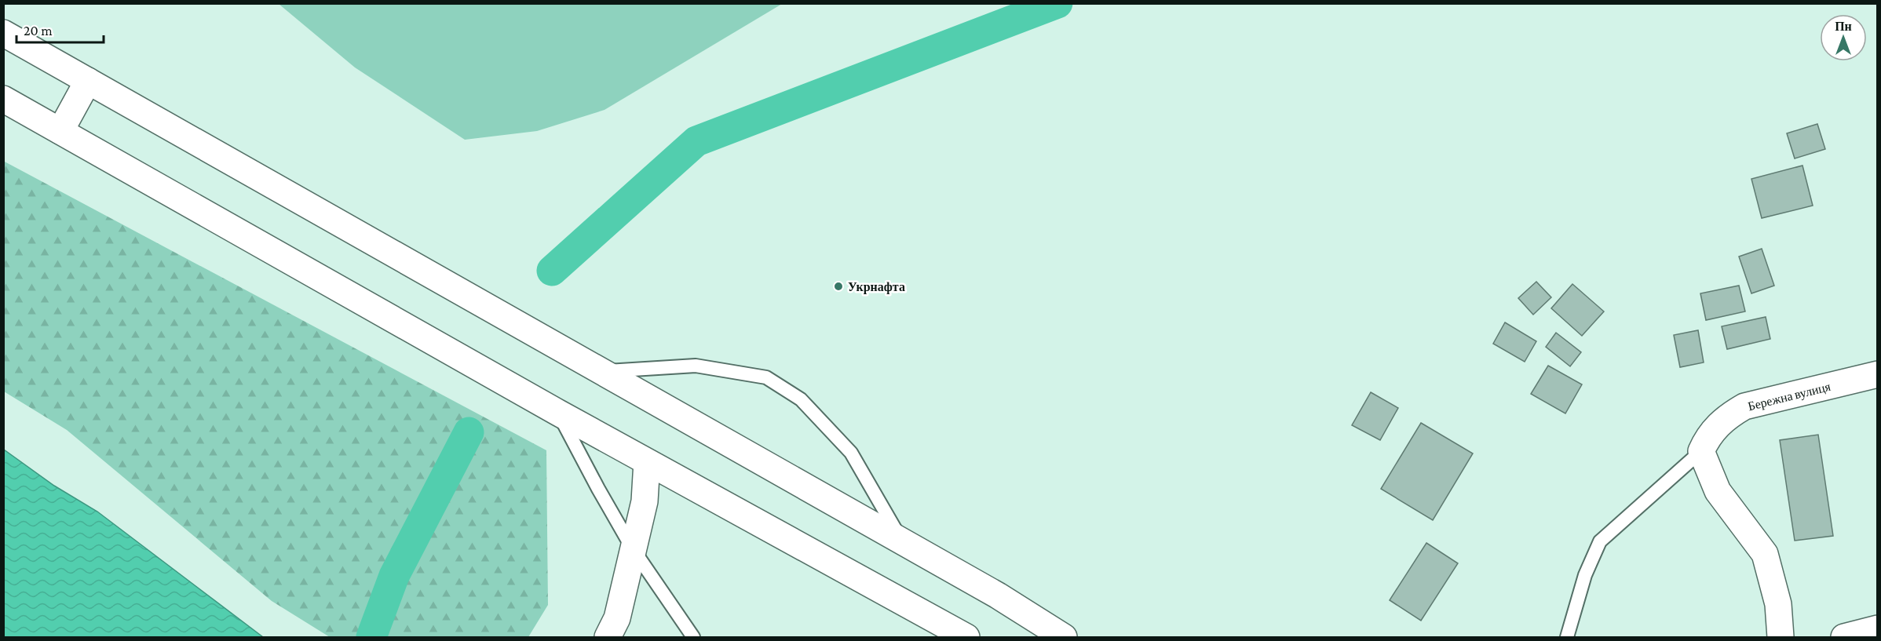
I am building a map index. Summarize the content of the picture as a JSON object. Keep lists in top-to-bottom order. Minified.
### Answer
{"streets":{"street":["Бережна вулиця"]},"places":["Укрнафта"],"scale_bar":"20 m","north":"top"}
